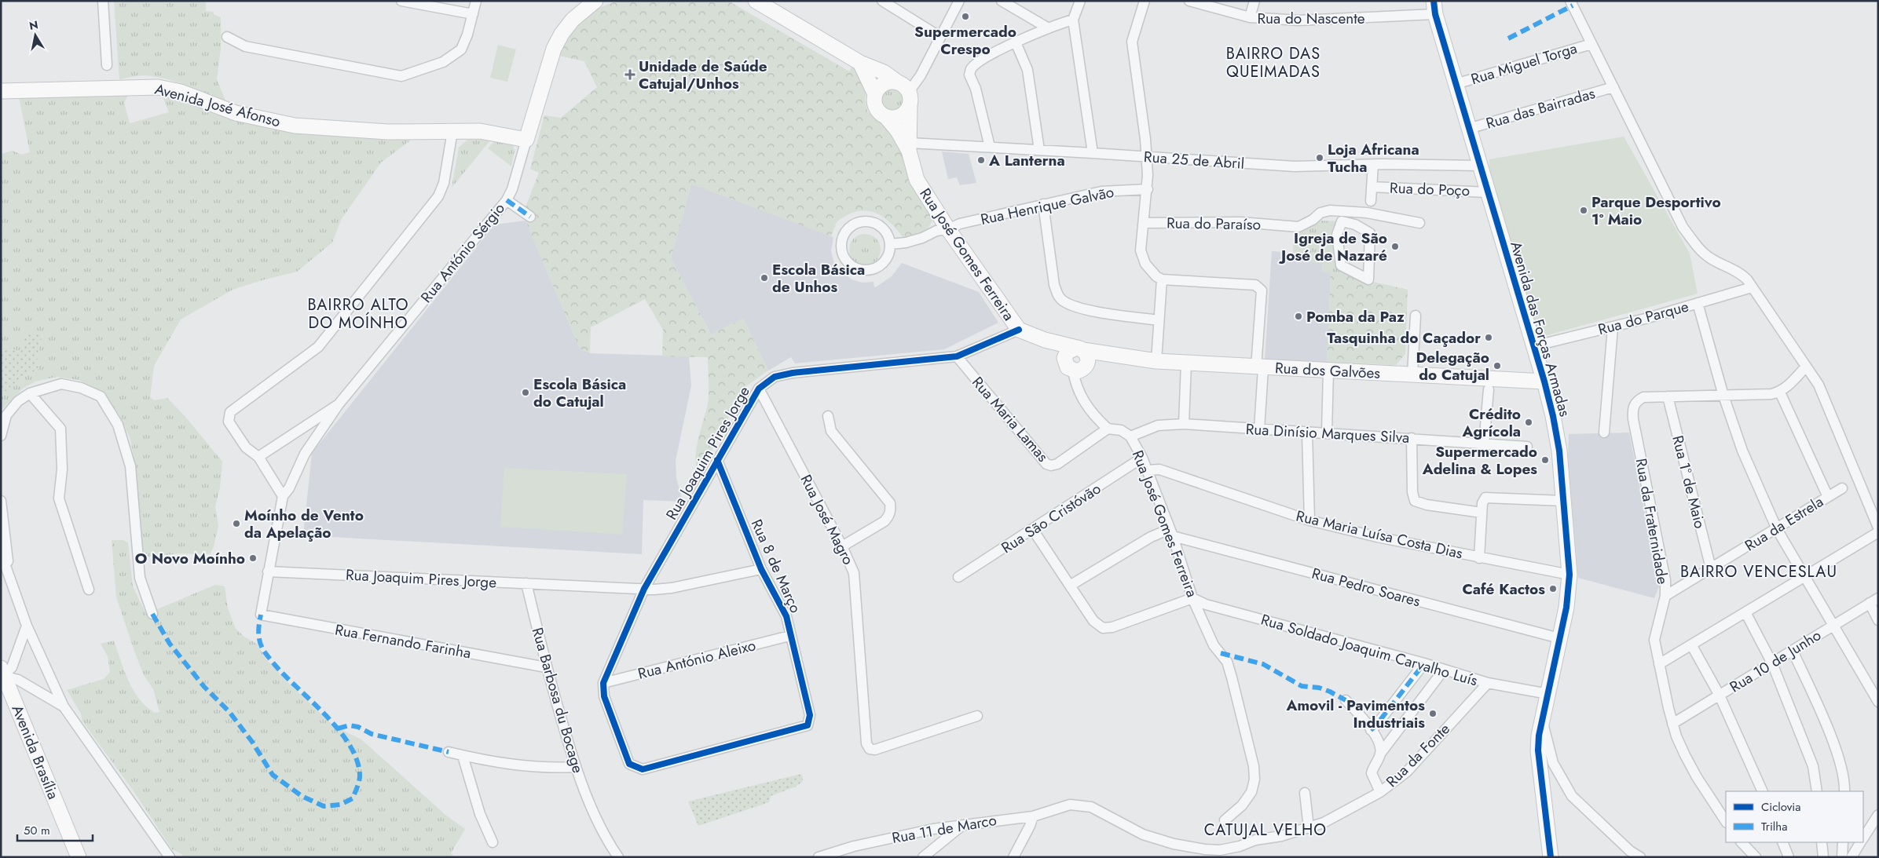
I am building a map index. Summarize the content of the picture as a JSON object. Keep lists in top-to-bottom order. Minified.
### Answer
{"streets":{"street":["Rua do Nascente","Rua Miguel Torga","Avenida José Afonso","Rua das Bairradas","Rua 25 de Abril","Rua do Poço","Rua Henrique Galvão","Rua do Paraíso","Rua António Sérgio","Rua José Gomes Ferreira","Rua do Parque","Avenida das Forças Armadas","Rua dos Galvões","Rua Maria Lamas","Rua Dinísio Marques Silva","Rua Joaquim Pires Jorge","Rua 1º de Maio","Rua São Cristóvão","Rua José Magro","Rua da Fraternidade","Rua da Estrela","Rua Maria Luísa Costa Dias","Rua 8 de Março","Rua Pedro Soares","Rua Fernando Farinha","Rua Soldado Joaquim Carvalho Luís","Rua António Aleixo","Rua 10 de Junho","Rua Barbosa du Bocage","Avenida Brasília","Rua da Fonte","Rua 11 de Marco"]},"crossings":[["Rua do Nascente","Avenida das Forças Armadas"],["Rua Miguel Torga","Avenida das Forças Armadas"],["Avenida José Afonso","Rua António Sérgio"],["Rua das Bairradas","Avenida das Forças Armadas"],["Rua 25 de Abril","Rua José Gomes Ferreira"],["Rua 25 de Abril","Avenida das Forças Armadas"],["Rua do Poço","Avenida das Forças Armadas"],["Rua Henrique Galvão","Rua José Gomes Ferreira"],["Rua José Gomes Ferreira","Rua dos Galvões"],["Rua José Gomes Ferreira","Rua Maria Lamas"],["Rua José Gomes Ferreira","Rua Dinísio Marques Silva"],["Rua José Gomes Ferreira","Rua Joaquim Pires Jorge"],["Rua José Gomes Ferreira","Rua São Cristóvão"],["Rua José Gomes Ferreira","Rua Maria Luísa Costa Dias"],["Rua José Gomes Ferreira","Rua Pedro Soares"],["Rua José Gomes Ferreira","Rua Soldado Joaquim Carvalho Luís"],["Rua do Parque","Avenida das Forças Armadas"],["Avenida das Forças Armadas","Rua dos Galvões"],["Avenida das Forças Armadas","Rua Maria Luísa Costa Dias"],["Avenida das Forças Armadas","Rua Pedro Soares"],["Avenida das Forças Armadas","Rua Soldado Joaquim Carvalho Luís"],["Rua Maria Lamas","Rua Joaquim Pires Jorge"],["Rua Joaquim Pires Jorge","Rua José Magro"],["Rua Joaquim Pires Jorge","Rua 8 de Março"],["Rua Joaquim Pires Jorge","Rua Fernando Farinha"],["Rua Joaquim Pires Jorge","Rua António Aleixo"],["Rua Joaquim Pires Jorge","Rua Barbosa du Bocage"],["Rua 1º de Maio","Rua da Fraternidade"],["Rua 1º de Maio","Rua da Estrela"],["Rua da Fraternidade","Rua da Estrela"],["Rua da Fraternidade","Rua 10 de Junho"],["Rua 8 de Março","Rua António Aleixo"],["Rua Fernando Farinha","Rua Barbosa du Bocage"],["Rua Soldado Joaquim Carvalho Luís","Rua da Fonte"],["Rua da Fonte","Rua 11 de Marco"]],"districts":["BAIRRO DAS QUEIMADAS","BAIRRO ALTO DO MOÍNHO","BAIRRO VENCESLAU","CATUJAL VELHO"],"places":{"other":["Supermercado Crespo","Loja Africana Tucha","A Lanterna","Parque Desportivo 1º Maio","Igreja de São José de Nazaré","Escola Básica de Unhos","Pomba da Paz","Tasquinha do Caçador","Delegação do Catujal","Escola Básica do Catujal","Crédito Agrícola","Supermercado Adelina & Lopes","Moínho de Vento da Apelação","O Novo Moínho","Café Kactos","Amovil - Pavimentos Industriais"],"health":["Unidade de Saúde Catujal/Unhos"]},"legend":["Ciclovia","Trilha"],"scale_bar":"50 m","north":"top"}
